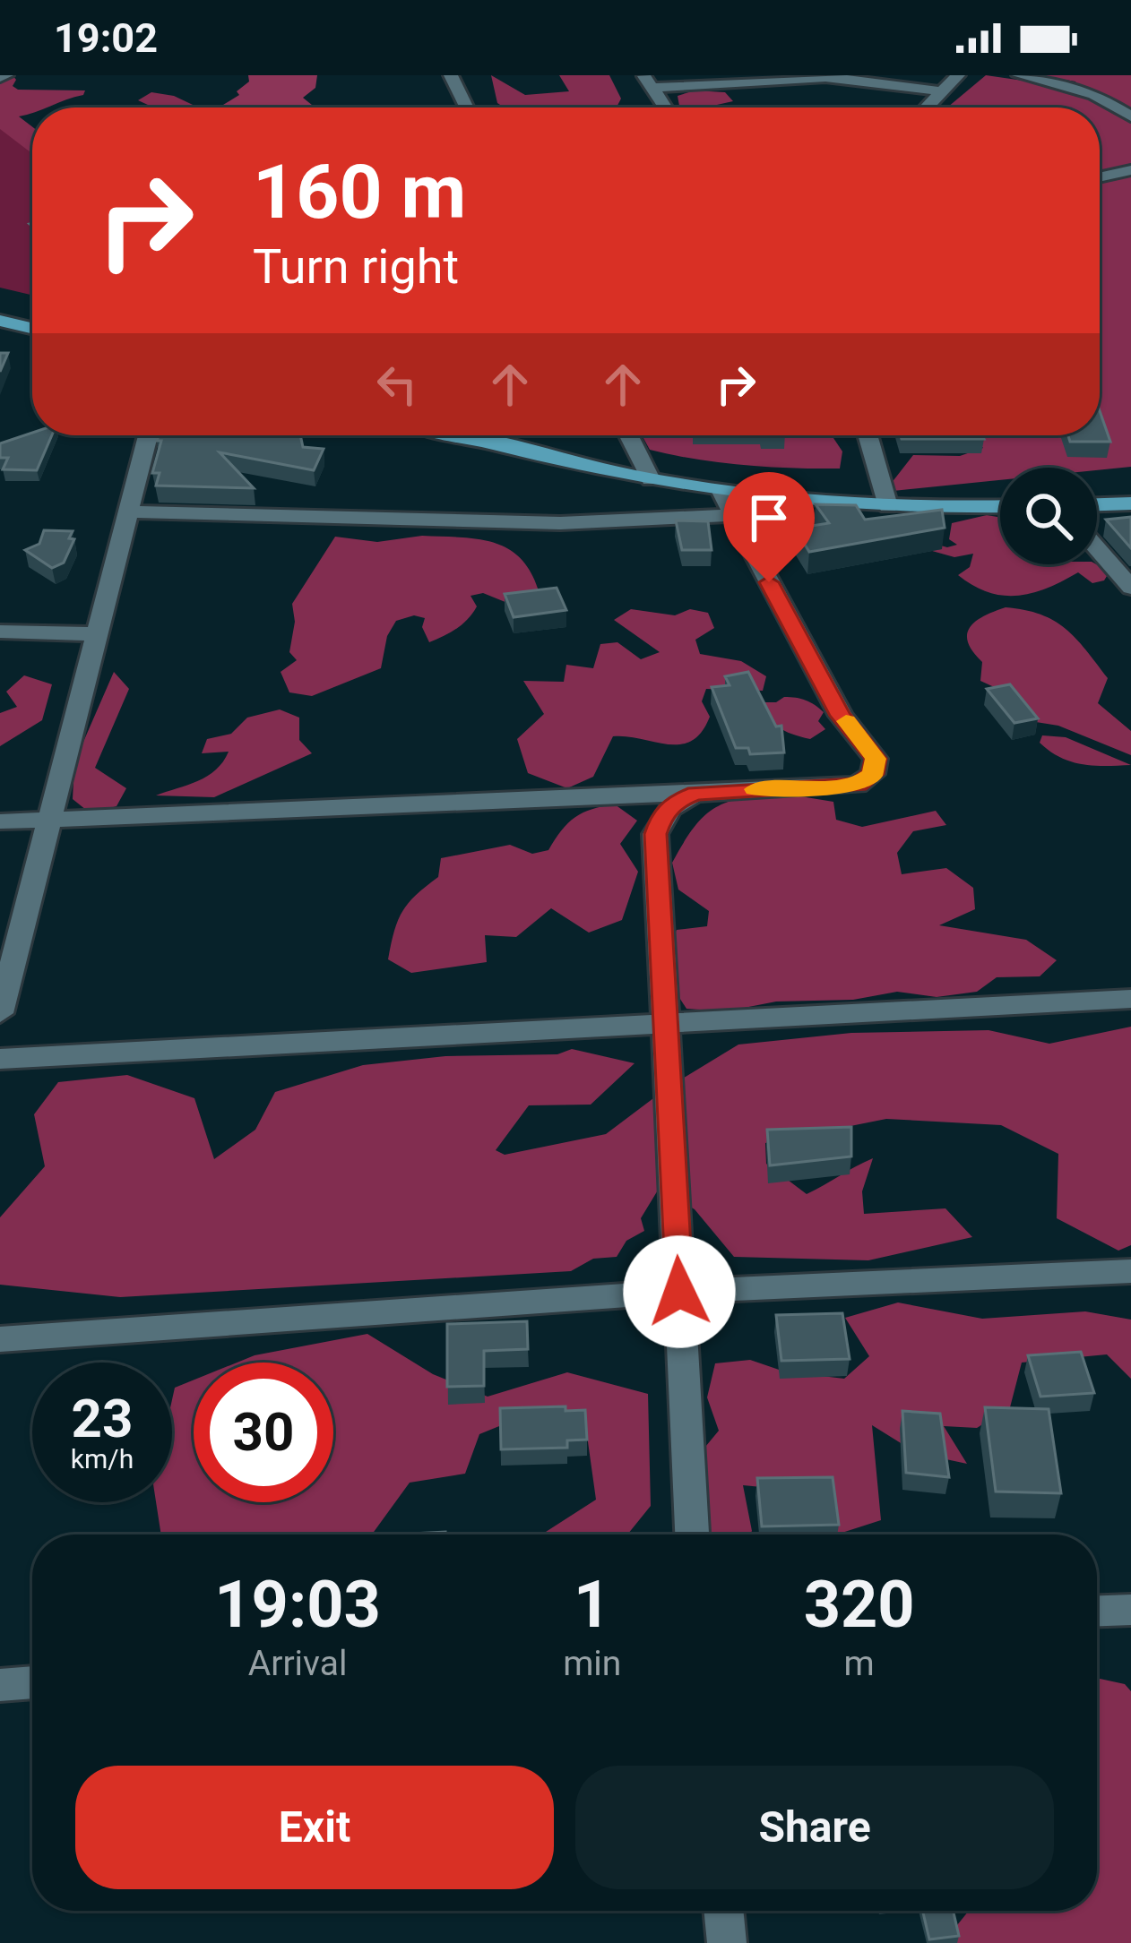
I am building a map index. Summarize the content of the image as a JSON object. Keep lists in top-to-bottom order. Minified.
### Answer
{"page":{"status":"19:02","turn":["160 m","Turn right"],"speed":"23 km/h","limit":"30","eta":["19:03","Arrival","1","min","320","m"],"buttons":["Exit","Share"]}}
